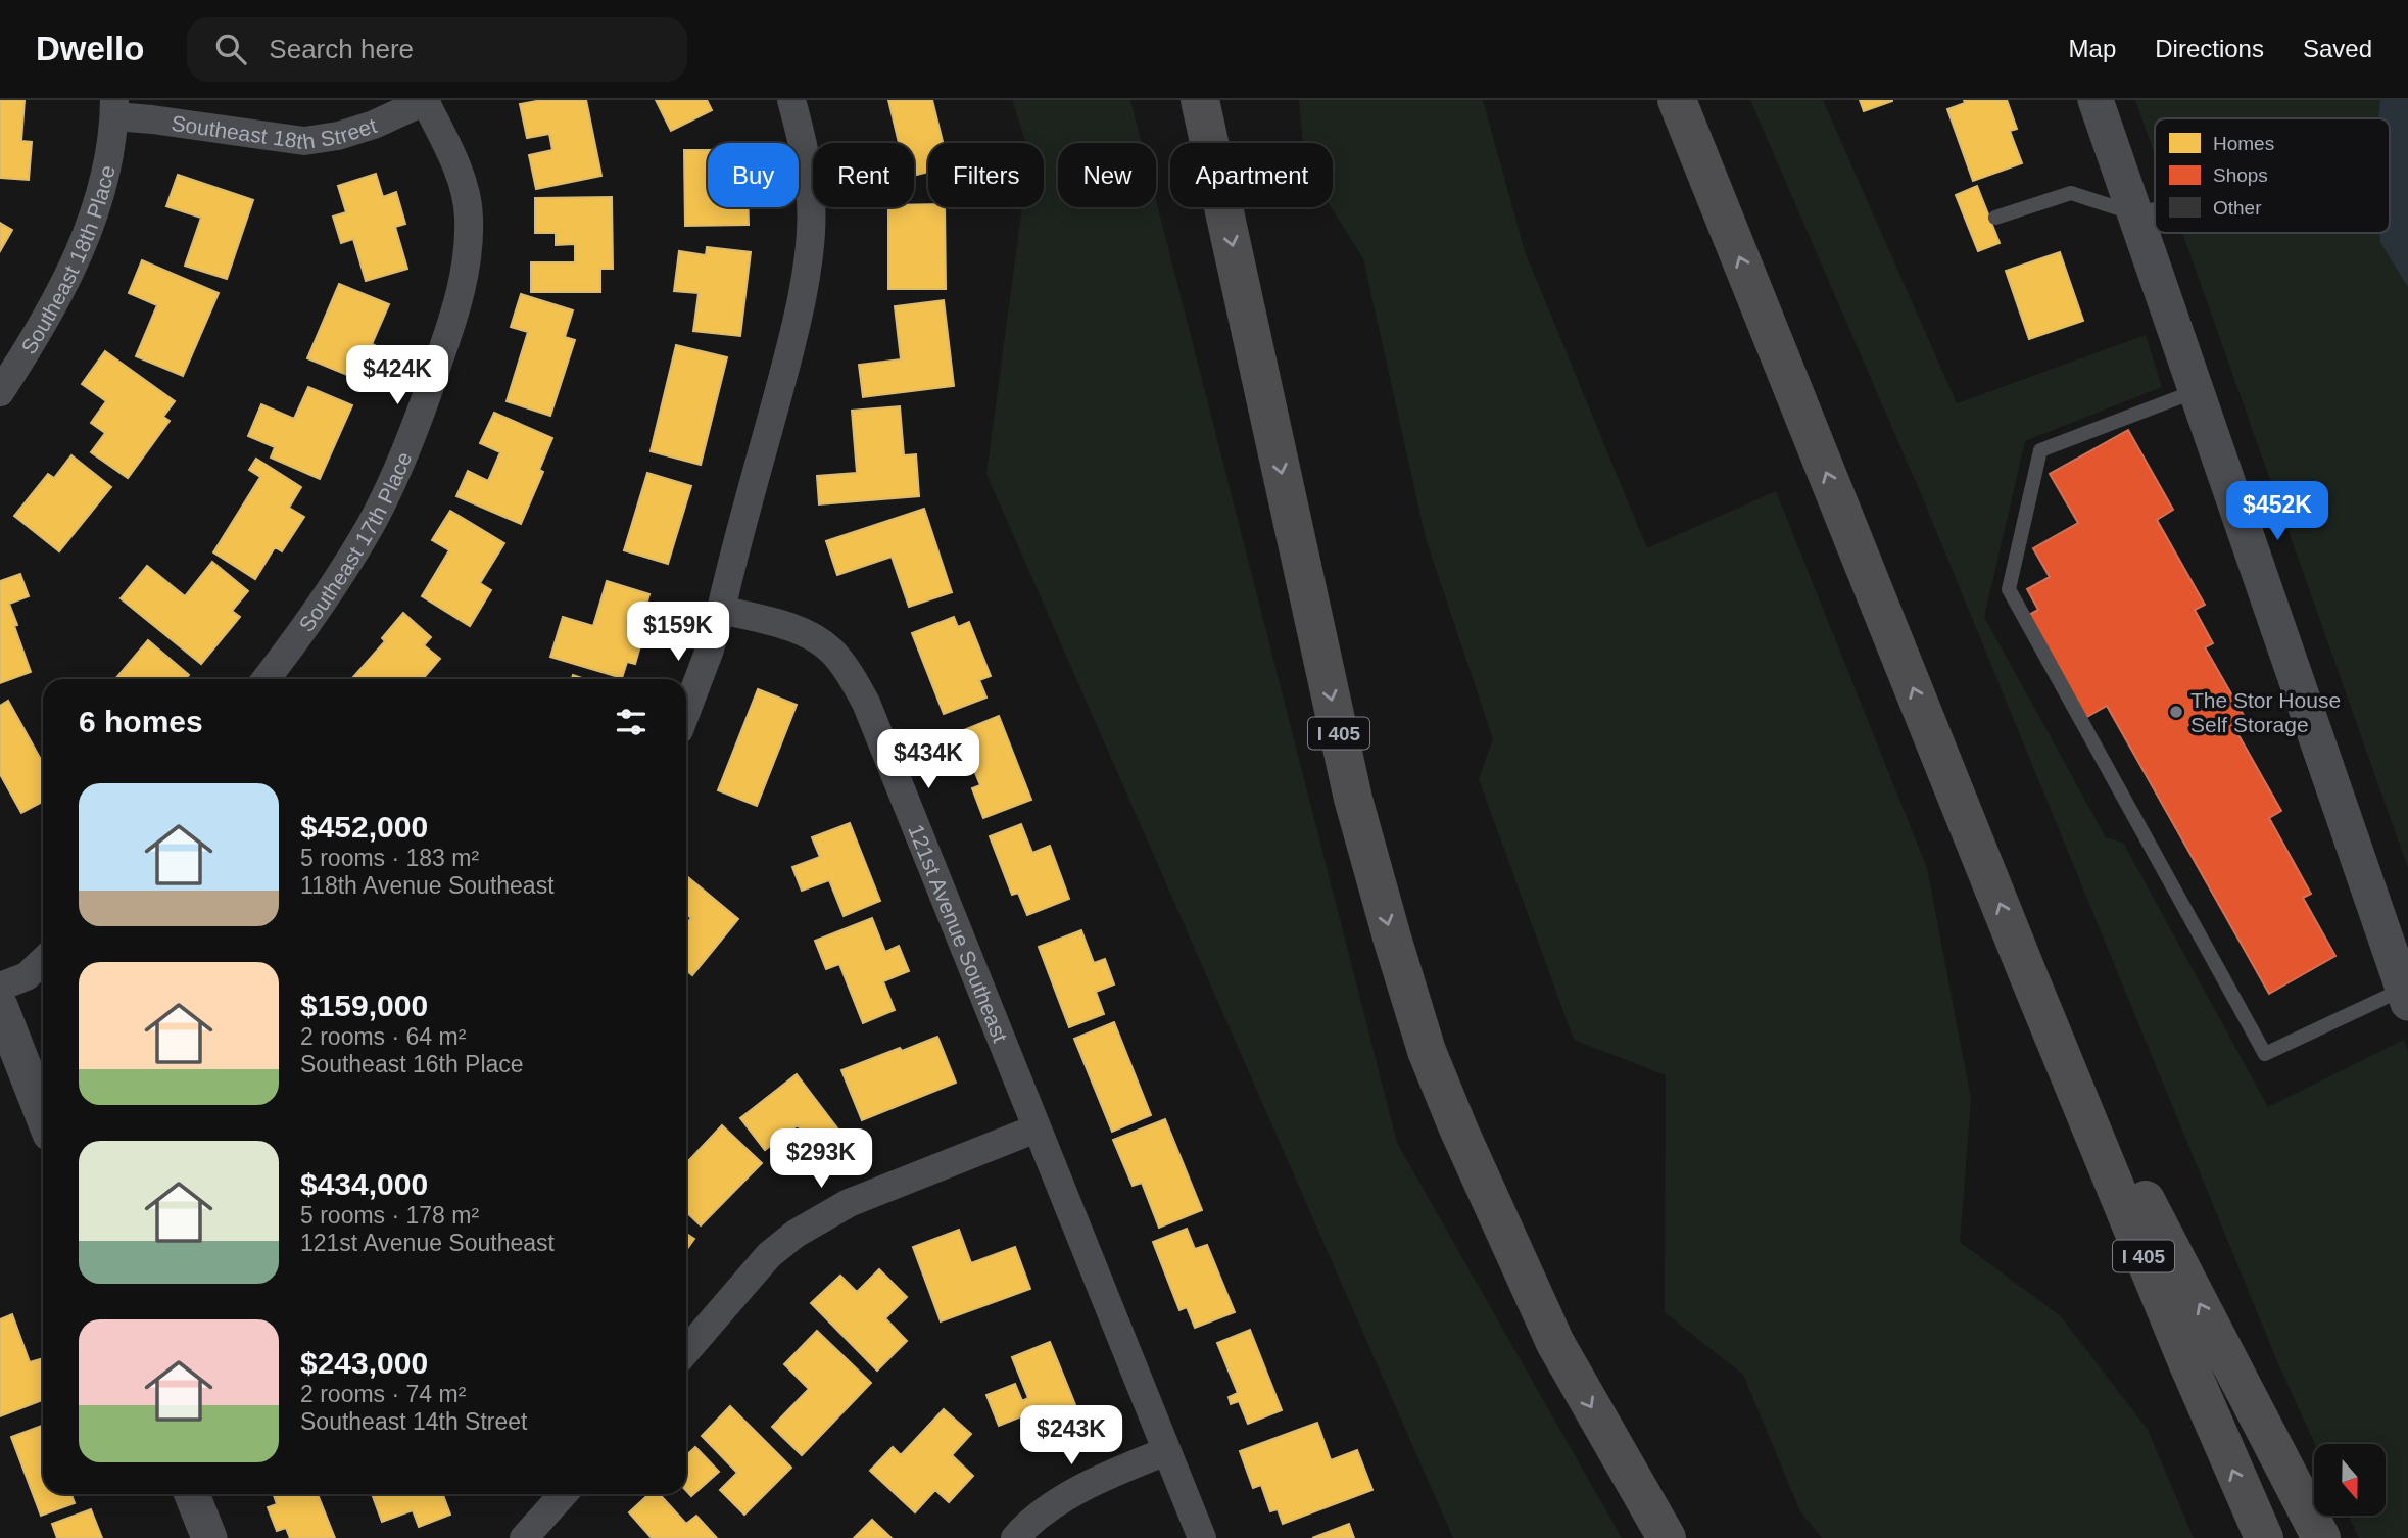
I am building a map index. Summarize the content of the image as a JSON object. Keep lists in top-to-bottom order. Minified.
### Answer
{"streets":{"highway":["I 405"],"street":["Southeast 18th Street","Southeast 18th Place","Southeast 17th Place","121st Avenue Southeast"]},"crossings":[["Southeast 18th Street","Southeast 18th Place"],["Southeast 18th Street","Southeast 17th Place"]],"places":["The Stor House Self Storage"],"legend":["Homes","Shops","Other"],"north":"bottom","page":{"header":"Dwello","search":"Search here","nav":["Map","Directions","Saved"],"chip":["Buy","Rent","Filters","New","Apartment"],"price":["$424K","$452K","$159K","$434K","$293K","$243K"],"heading":"6 homes","list":[{"name":"$452,000","note":"5 rooms · 183 m² · 118th Avenue Southeast"},{"name":"$159,000","note":"2 rooms · 64 m² · Southeast 16th Place"},{"name":"$434,000","note":"5 rooms · 178 m² · 121st Avenue Southeast"},{"name":"$243,000","note":"2 rooms · 74 m² · Southeast 14th Street"}]}}
